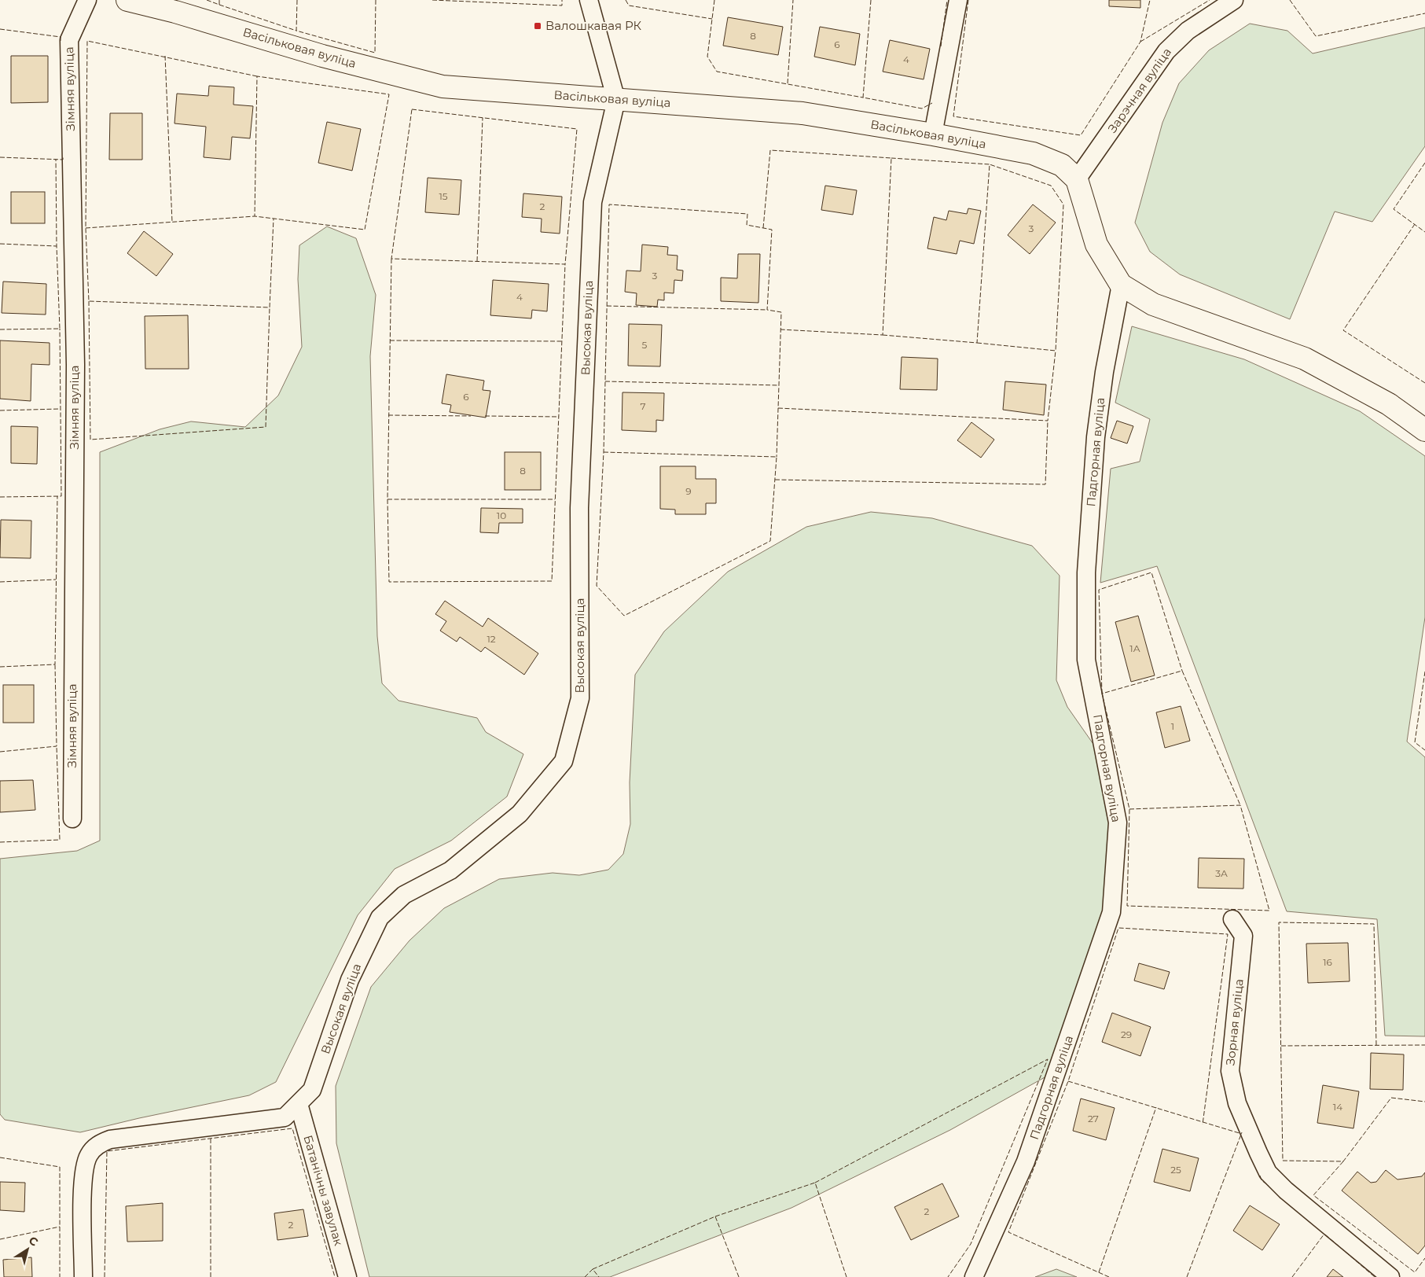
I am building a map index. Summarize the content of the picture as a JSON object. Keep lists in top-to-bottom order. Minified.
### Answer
{"streets":{"street":["Васільковая вуліца","Зімняя вуліца","Зарэчная вуліца","Высокая вуліца","Падгорная вуліца","Зорная вуліца","Батанічны завулак"]},"crossings":[["Васільковая вуліца","Зарэчная вуліца"],["Васільковая вуліца","Высокая вуліца"],["Высокая вуліца","Батанічны завулак"]],"places":{"transit":["Валошкавая РК"]},"house_numbers":["8","6","4","15","2","3","3","4","5","6","7","8","9","10","12","1А","1","3А","16","29","14","27","25","2","2"],"north":"top right"}
